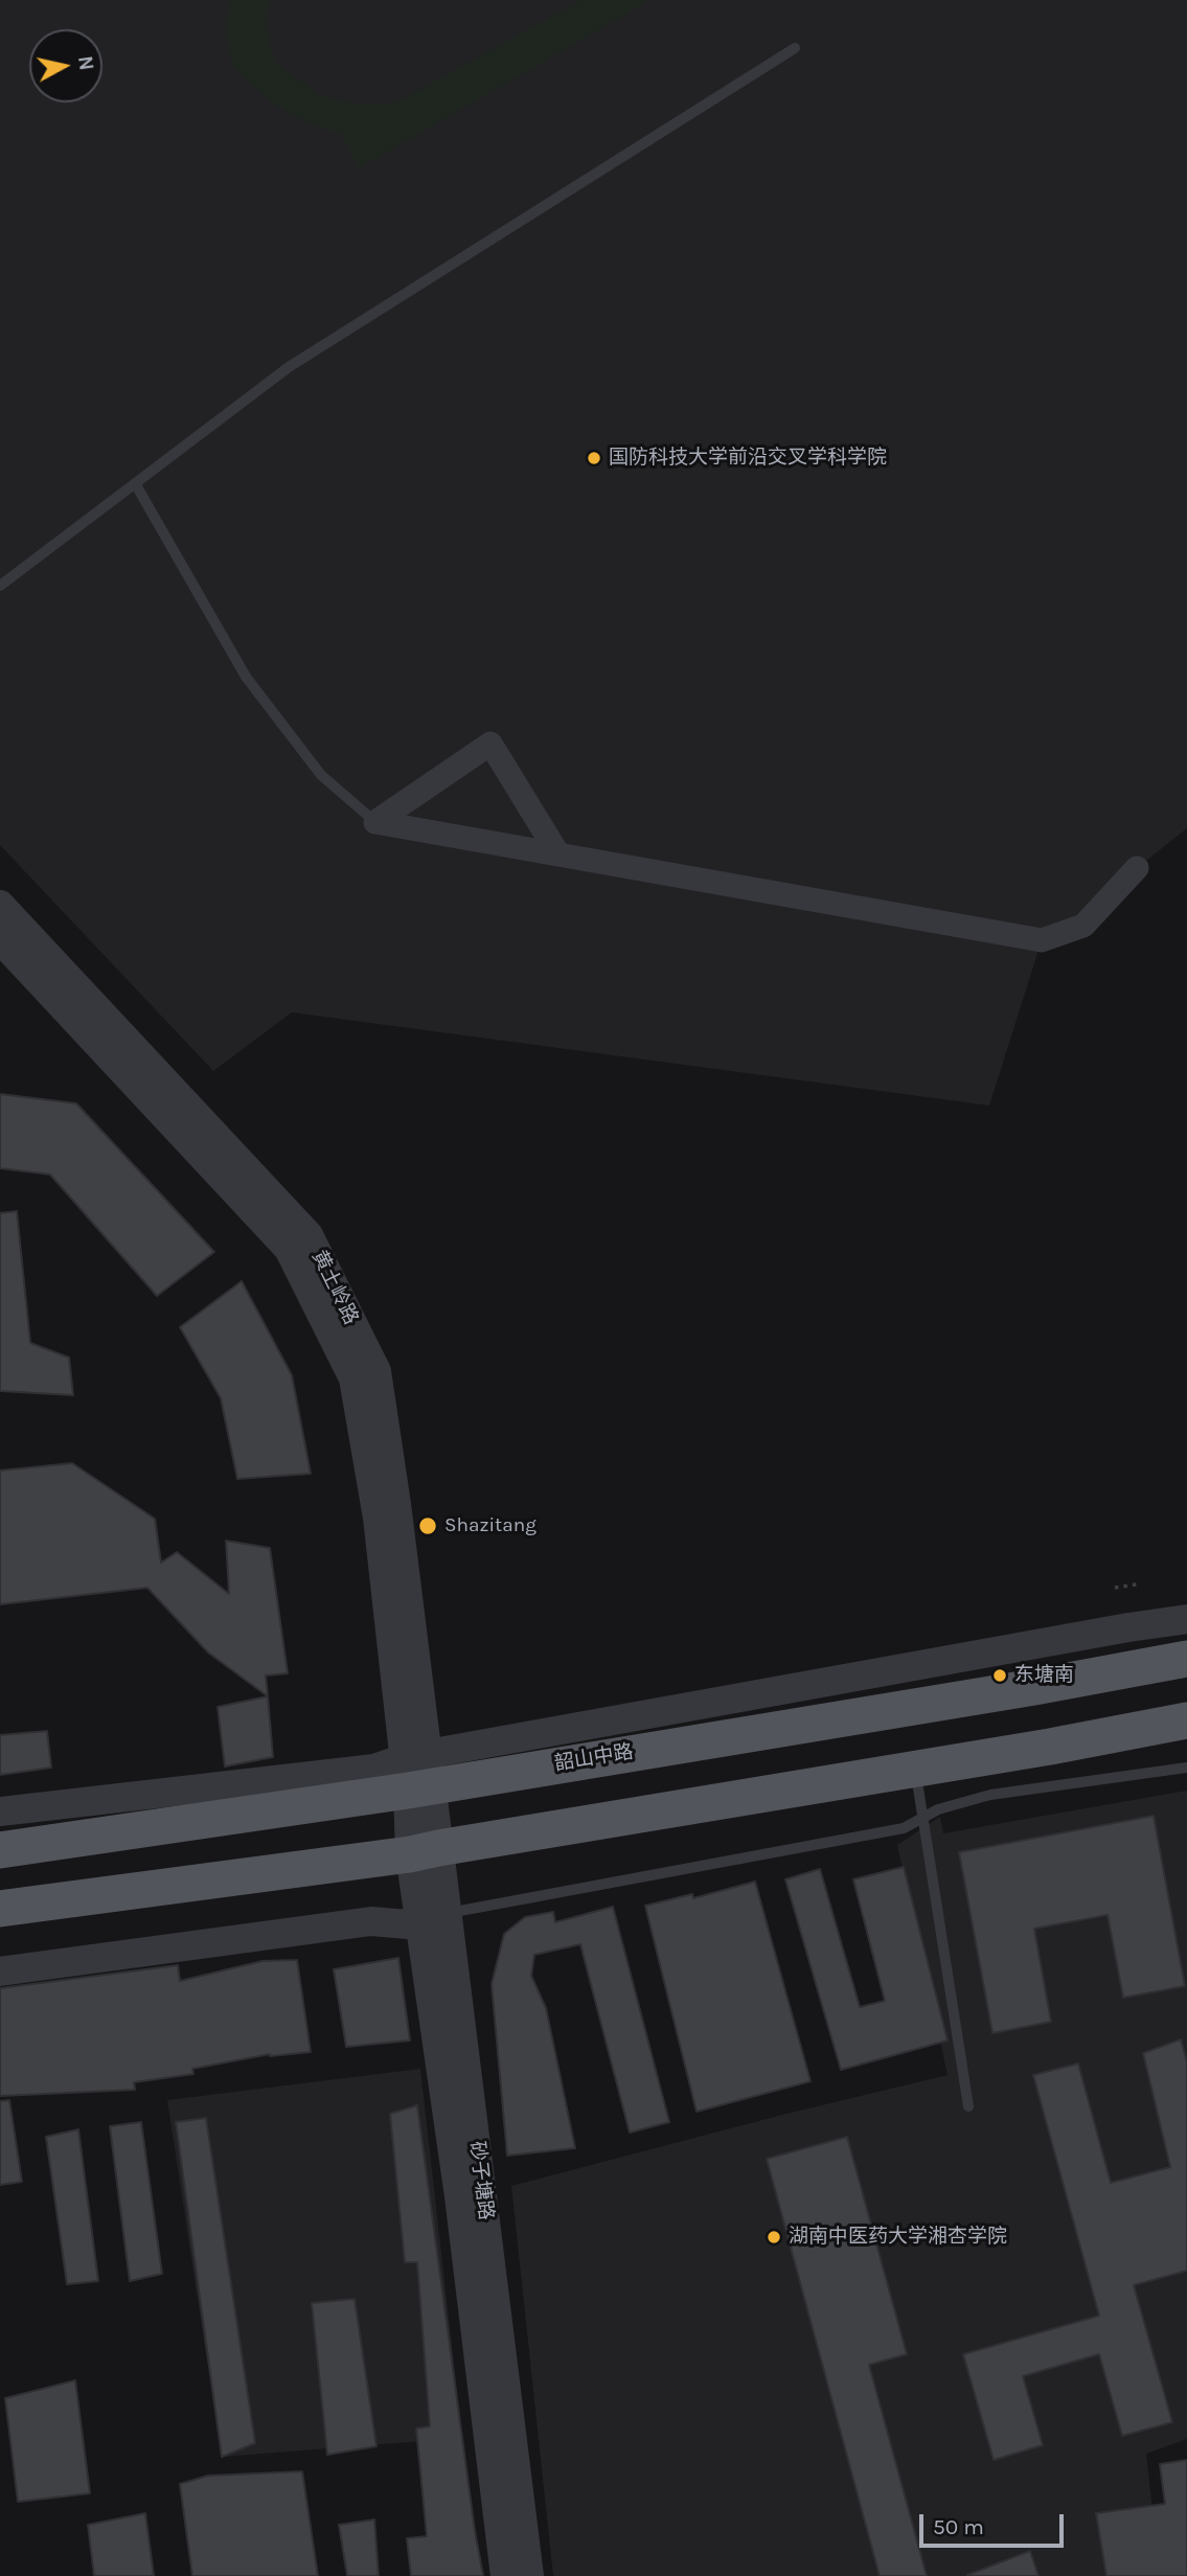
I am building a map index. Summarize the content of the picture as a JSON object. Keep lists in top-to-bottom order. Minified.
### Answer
{"streets":{"main road":["韶山中路"],"street":["黄土岭路","砂子塘路"]},"crossings":[["黄土岭路","韶山中路"],["黄土岭路","砂子塘路"],["韶山中路","砂子塘路"]],"places":["国防科技大学前沿交叉学科学院","Shazitang","东塘南","湖南中医药大学湘杏学院"],"scale_bar":"50 m","north":"right"}
